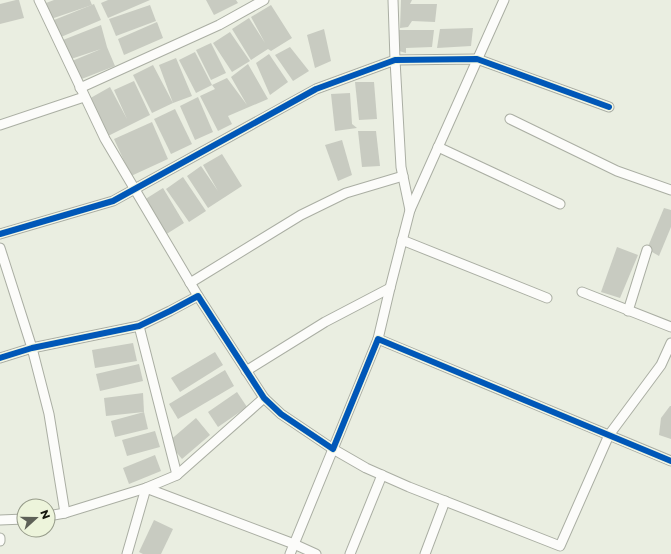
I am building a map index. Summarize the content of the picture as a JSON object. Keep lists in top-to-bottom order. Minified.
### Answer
{"north":"right"}
